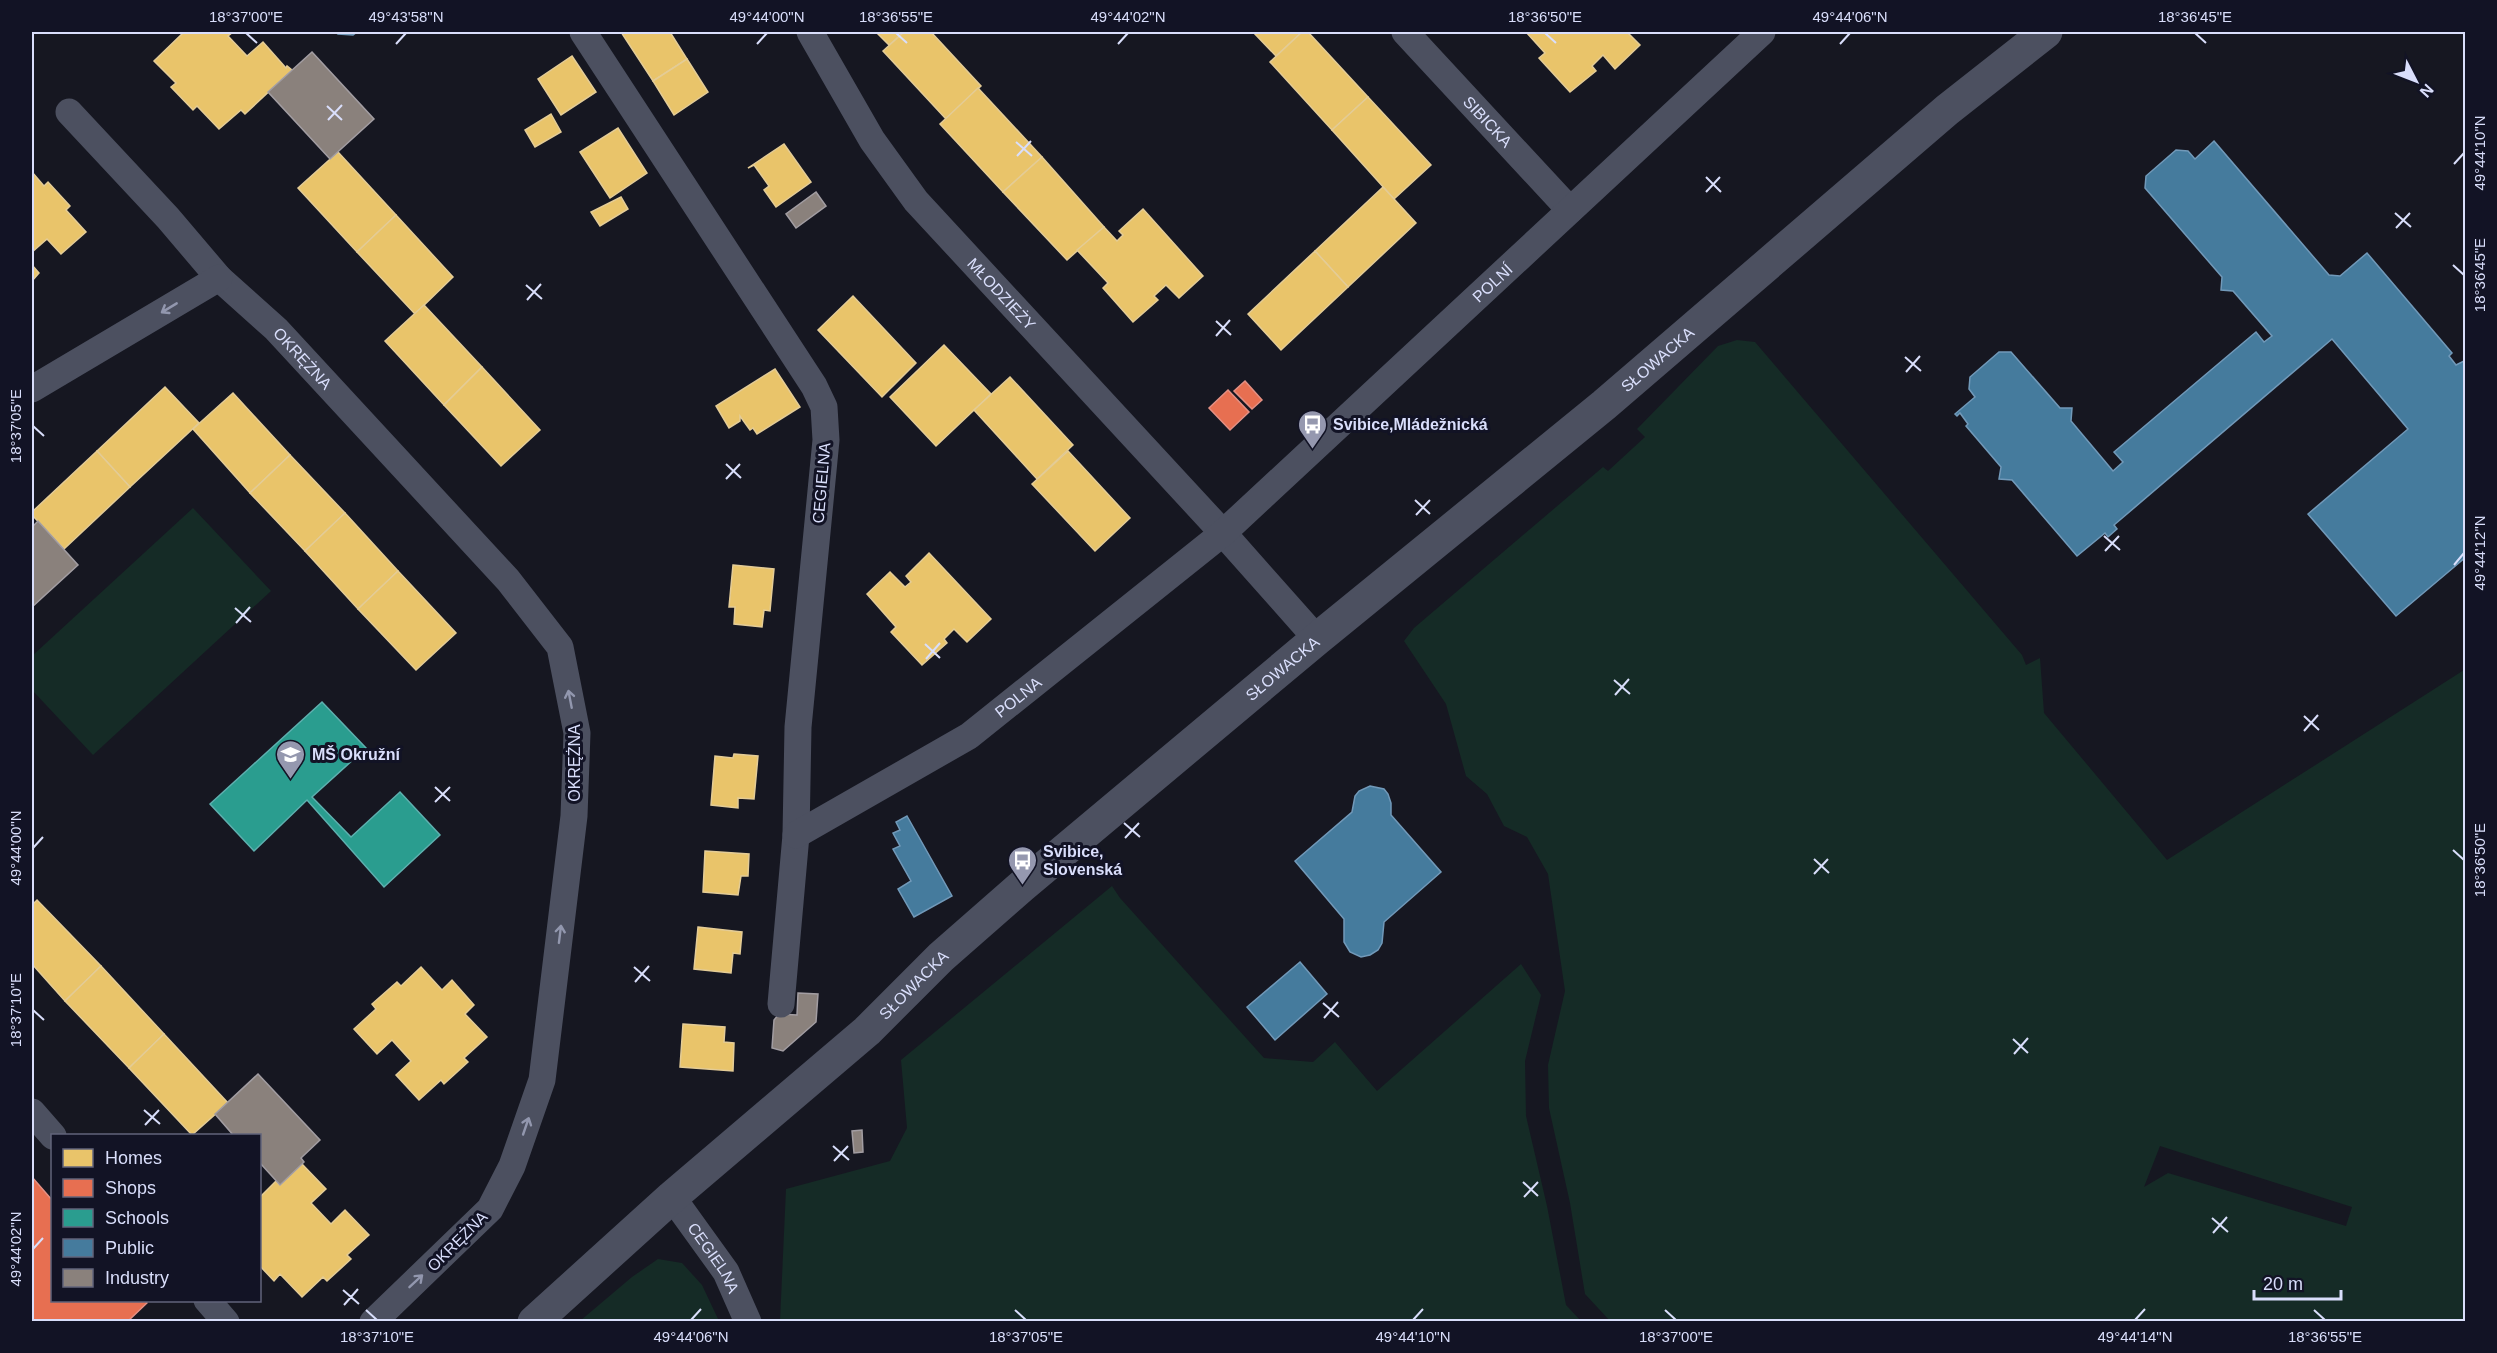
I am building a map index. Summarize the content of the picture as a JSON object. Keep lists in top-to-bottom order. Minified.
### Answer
{"streets":{"street":["SIBICKA","POLNÍ","MŁODZIEŻY","OKRĘŻNA","SŁOWACKA","CEGIELNA","POLNA"]},"crossings":[["SIBICKA","POLNÍ"],["POLNÍ","MŁODZIEŻY"],["POLNÍ","POLNA"],["MŁODZIEŻY","SŁOWACKA"],["MŁODZIEŻY","POLNA"],["SŁOWACKA","CEGIELNA"],["CEGIELNA","POLNA"]],"one_way":["OKRĘŻNA"],"places":{"bus stop":["Svibice,Mládežnická","Svibice, Slovenská"],"school or university":["MŠ Okružní"]},"legend":["Homes","Shops","Schools","Public","Industry"],"scale_bar":"20 m","north":"bottom right","coordinates":["18°37'00\"E","49°43'58\"N","49°44'00\"N","18°36'55\"E","49°44'02\"N","18°36'50\"E","49°44'06\"N","18°36'45\"E","49°44'10\"N","18°37'05\"E","49°44'12\"N","18°37'10\"E","49°44'14\"N"]}
